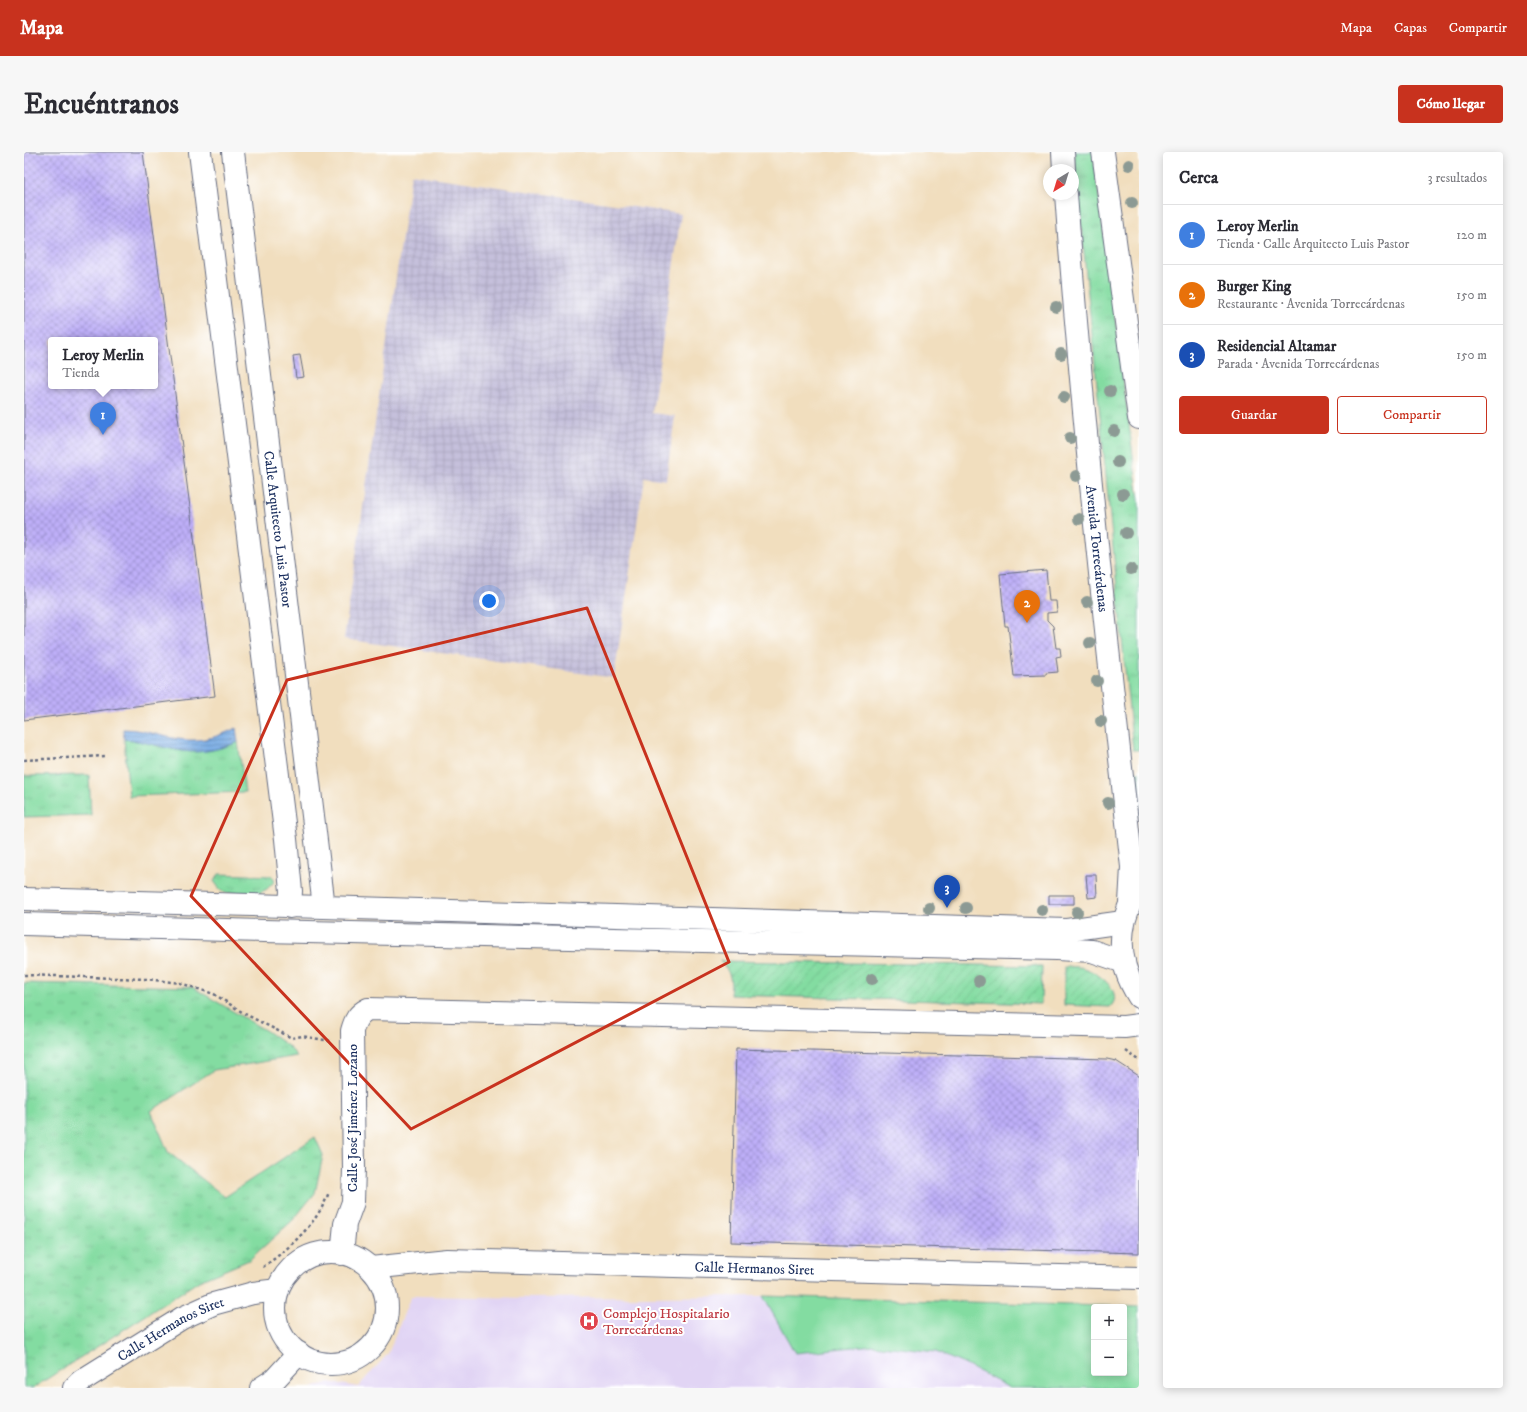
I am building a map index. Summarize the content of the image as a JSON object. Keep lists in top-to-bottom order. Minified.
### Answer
{"streets":{"street":["Calle Arquitecto Luis Pastor","Avenida Torrecárdenas","Calle José Jiménez Lozano","Calle Hermanos Siret"]},"crossings":[["Calle José Jiménez Lozano","Calle Hermanos Siret"]],"places":{"hospital":["Complejo Hospitalario Torrecárdenas"]},"north":"bottom left","page":{"header":"Mapa","nav":["Mapa","Capas","Compartir"],"buttons":["Cómo llegar",["Guardar","Compartir"]],"title":"Encuéntranos","heading":["Cerca","3 resultados"],"list":[{"mark":"1","name":"Leroy Merlin","note":"Tienda · Calle Arquitecto Luis Pastor","value":"120 m"},{"mark":"2","name":"Burger King","note":"Restaurante · Avenida Torrecárdenas","value":"150 m"},{"mark":"3","name":"Residencial Altamar","note":"Parada · Avenida Torrecárdenas","value":"150 m"}],"popup":["Leroy Merlin","Tienda"],"pins":["1","2","3"],"map_buttons":["+","−"]}}
